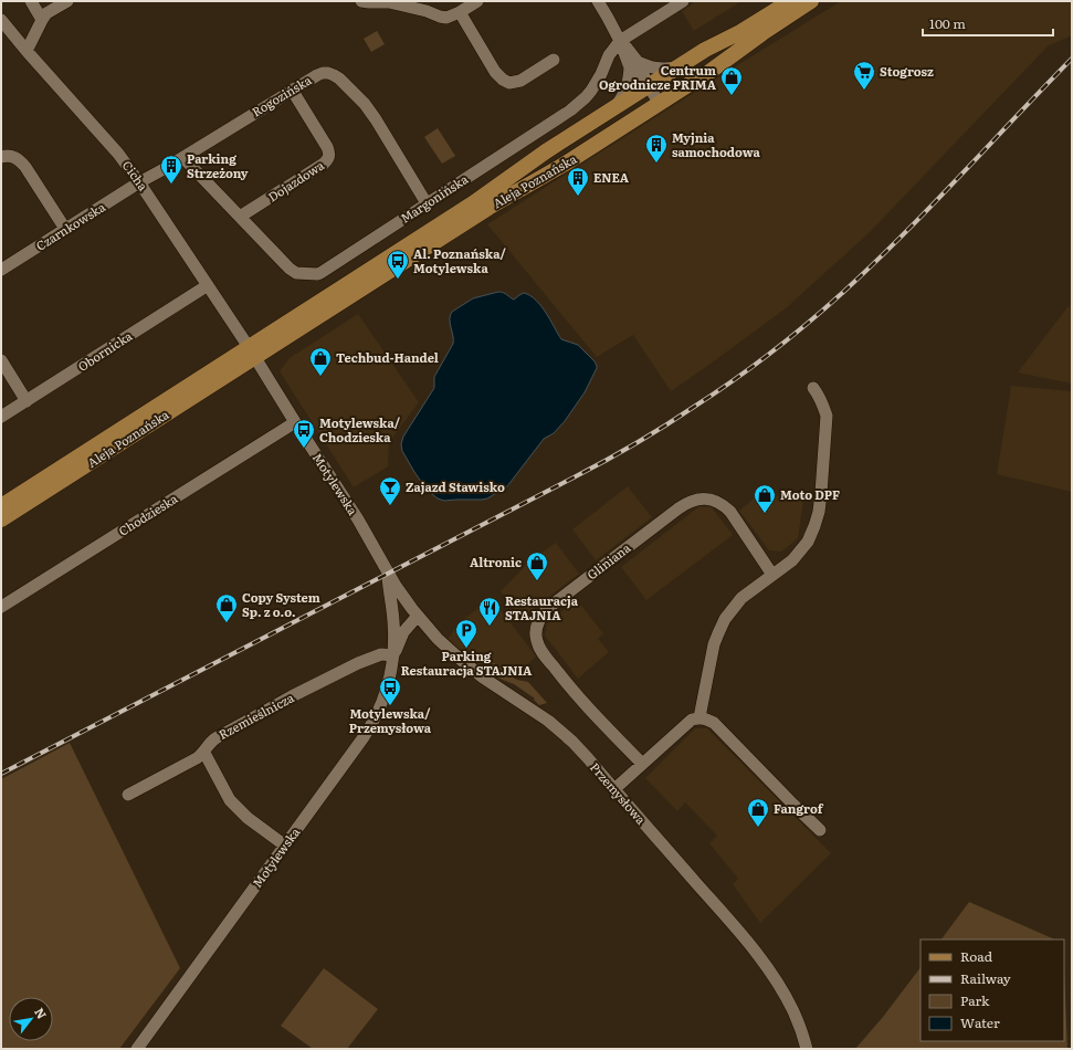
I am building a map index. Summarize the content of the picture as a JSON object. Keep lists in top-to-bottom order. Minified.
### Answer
{"streets":{"main road":["Aleja Poznańska"],"street":["Rogozińska","Cicha","Dojazdowa","Margonińska","Czarnkowska","Obornicka","Motylewska","Chodzieska","Gliniana","Rzemieślnicza","Przemysłowa"]},"crossings":[["Rogozińska","Cicha"],["Rogozińska","Dojazdowa"],["Rogozińska","Margonińska"],["Rogozińska","Czarnkowska"],["Cicha","Aleja Poznańska"],["Cicha","Czarnkowska"],["Cicha","Obornicka"],["Cicha","Motylewska"],["Dojazdowa","Margonińska"],["Aleja Poznańska","Motylewska"],["Motylewska","Chodzieska"],["Motylewska","Rzemieślnicza"],["Motylewska","Przemysłowa"]],"places":{"supermarket":["Stogrosz"],"shop":["Centrum Ogrodnicze PRIMA","Techbud-Handel","Moto DPF","Altronic","Copy System Sp. z o.o.","Fangrof"],"building":["Myjnia samochodowa","Parking Strzeżony","ENEA"],"bus stop":["Al. Poznańska/ Motylewska","Motylewska/ Chodzieska","Motylewska/ Przemysłowa"],"bar":["Zajazd Stawisko"],"restaurant":["Restauracja STAJNIA"],"parking":["Parking Restauracja STAJNIA"]},"legend":["Road","Railway","Park","Water"],"scale_bar":"100 m","north":"top right"}
